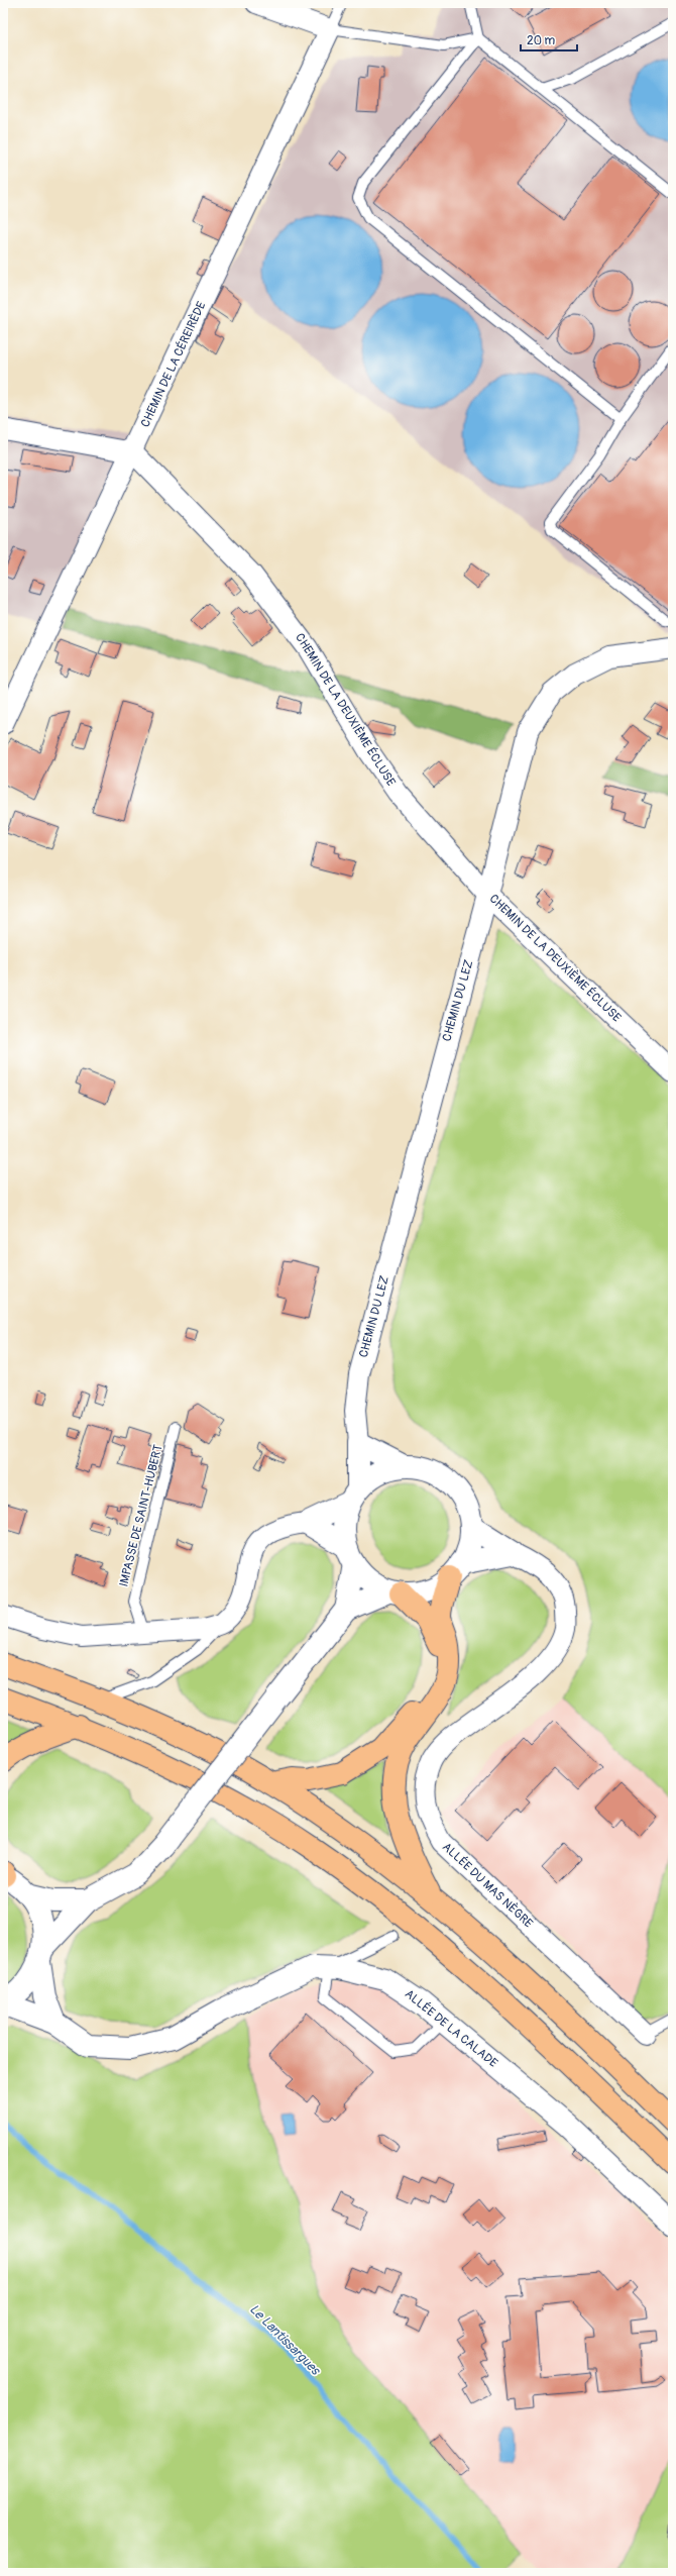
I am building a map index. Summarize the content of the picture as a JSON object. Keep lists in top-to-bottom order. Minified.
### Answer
{"streets":{"street":["CHEMIN DE LA CÉREIRÈDE","CHEMIN DE LA DEUXIÈME ÉCLUSE","CHEMIN DU LEZ","ALLÉE DU MAS NÈGRE","ALLÉE DE LA CALADE"],"lane":["IMPASSE DE SAINT-HUBERT"]},"crossings":[["CHEMIN DE LA CÉREIRÈDE","CHEMIN DE LA DEUXIÈME ÉCLUSE"],["CHEMIN DE LA DEUXIÈME ÉCLUSE","CHEMIN DU LEZ"],["CHEMIN DU LEZ","ALLÉE DU MAS NÈGRE"]],"water":["Le Lantissargues"],"scale_bar":"20 m"}
